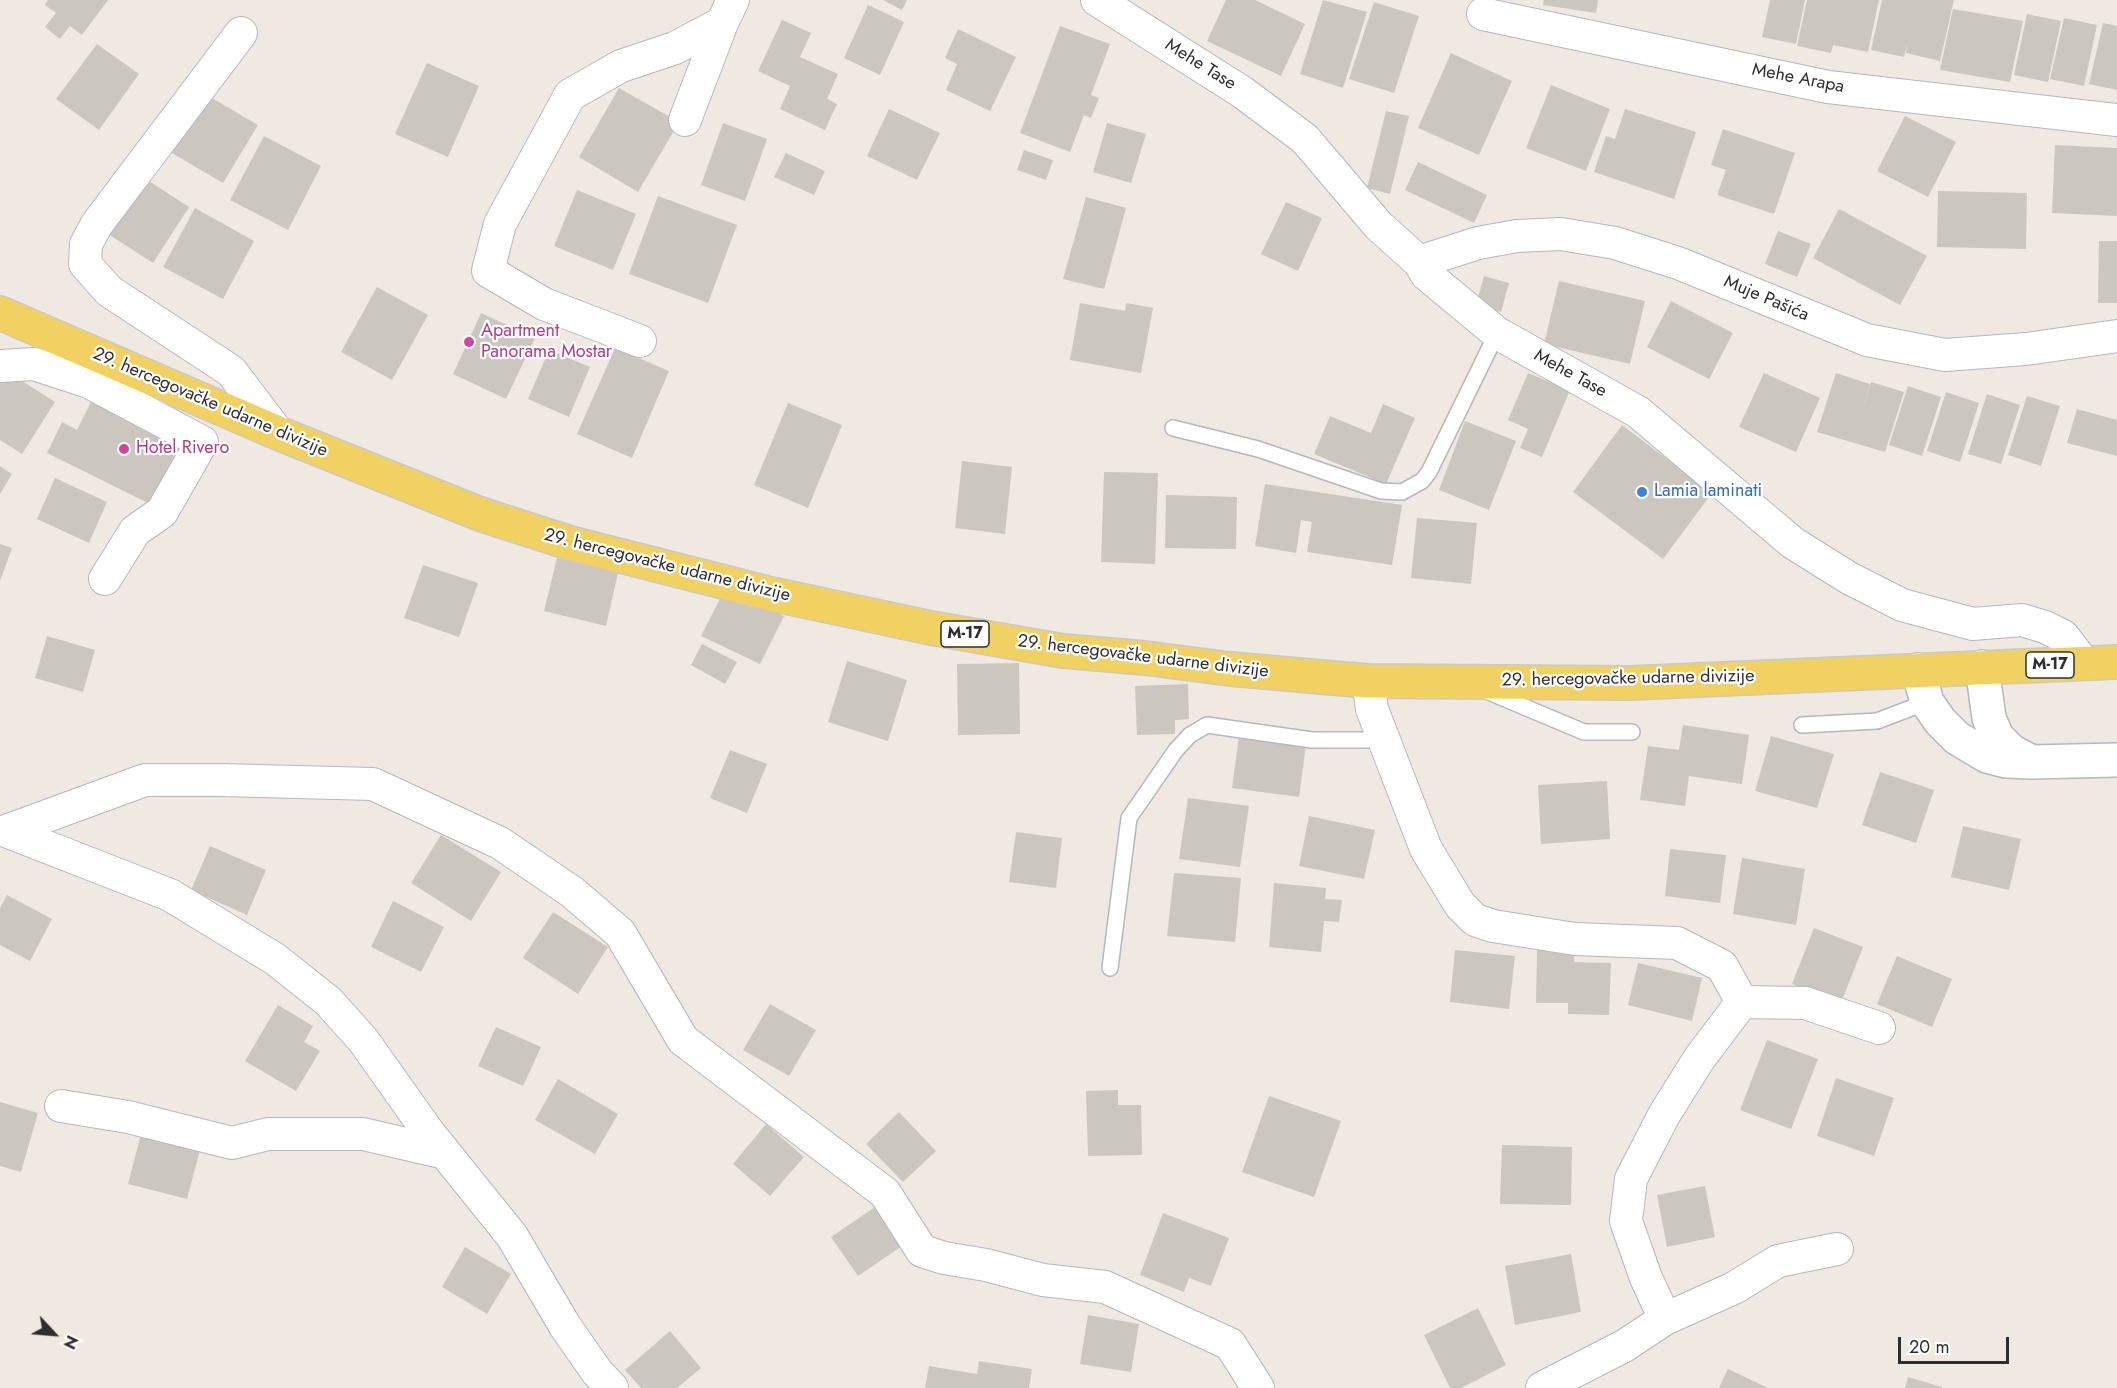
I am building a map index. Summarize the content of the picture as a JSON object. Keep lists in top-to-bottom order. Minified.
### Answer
{"streets":{"main road":["29. hercegovačke udarne divizije","M-17"],"street":["Mehe Tase","Mehe Arapa","Muje Pašića"]},"crossings":[["Mehe Tase","Muje Pašića"],["Mehe Tase","M-17"],["29. hercegovačke udarne divizije","M-17"]],"places":["Apartment Panorama Mostar","Hotel Rivero","Lamia laminati"],"scale_bar":"20 m","north":"bottom right"}
